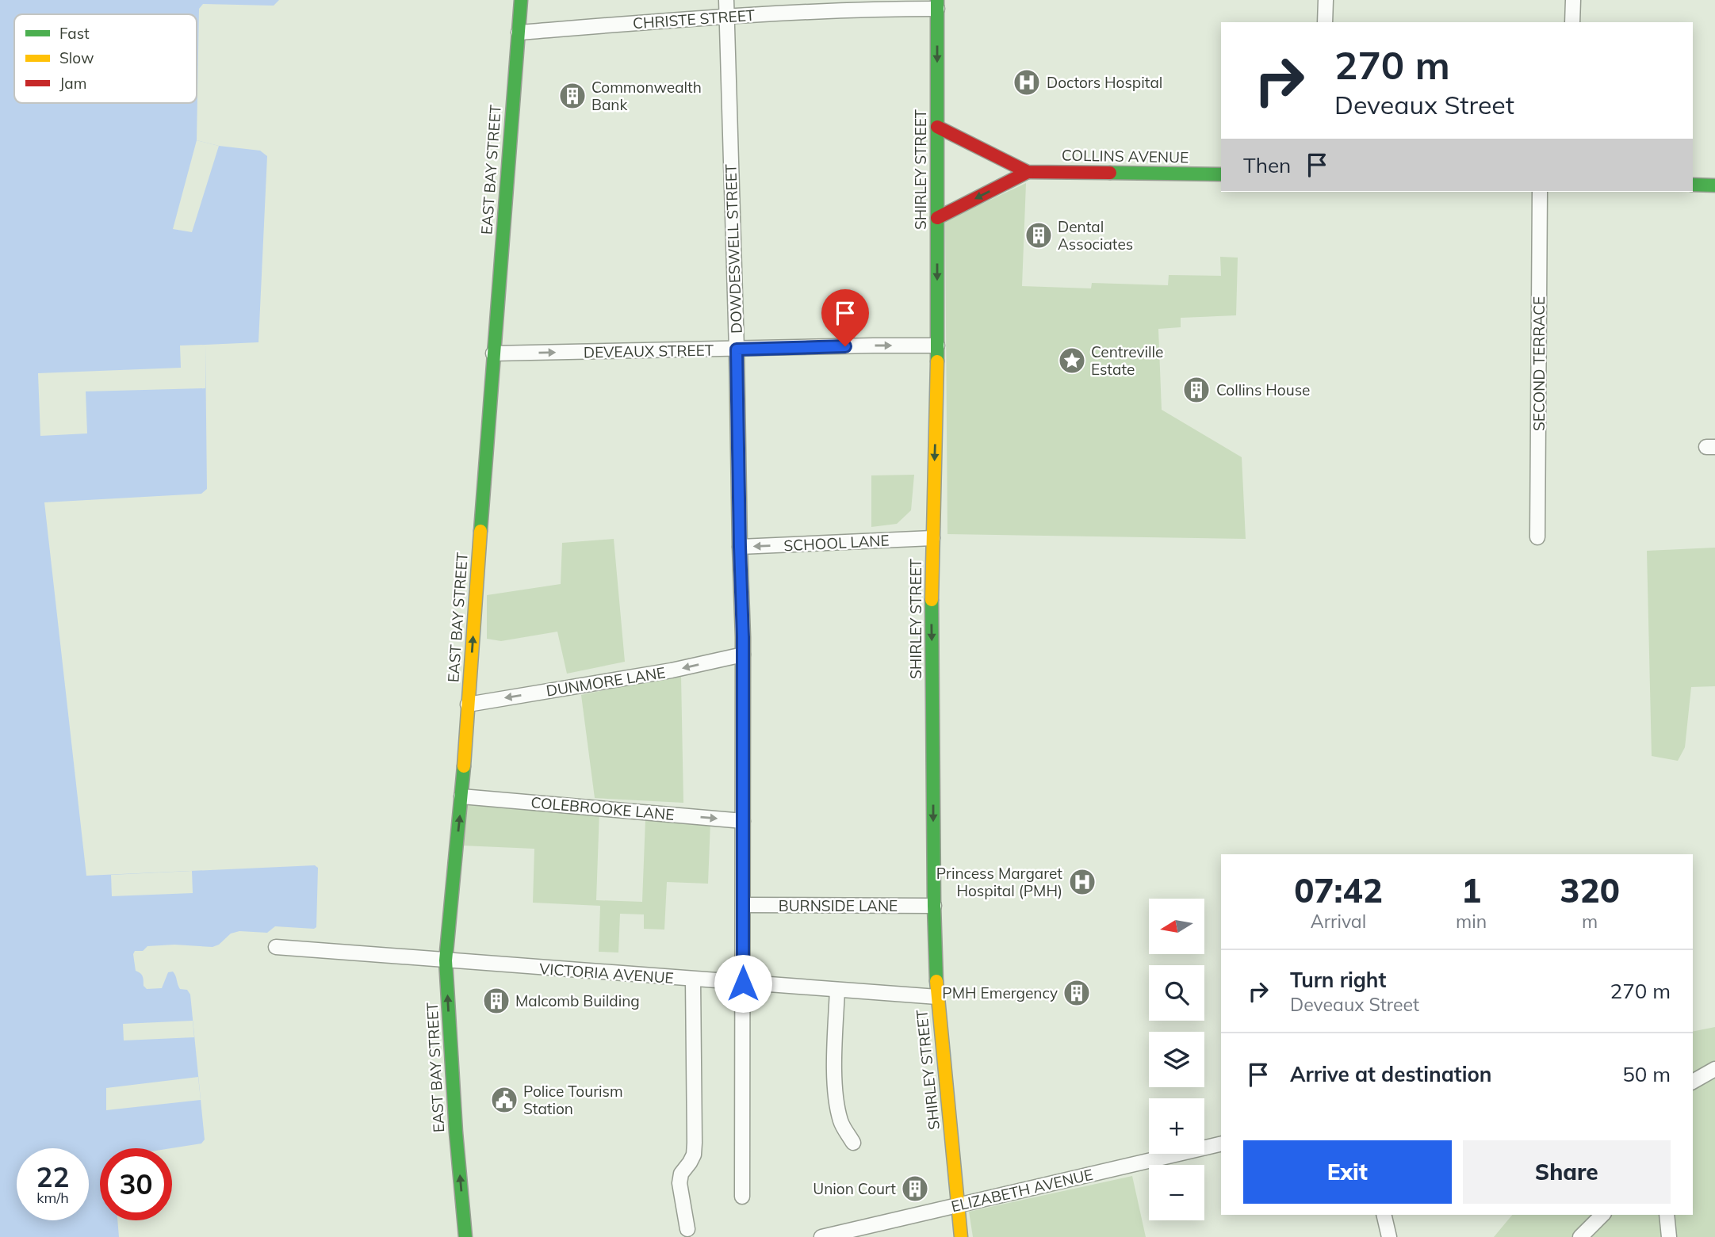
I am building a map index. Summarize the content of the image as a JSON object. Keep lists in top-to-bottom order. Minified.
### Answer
{"streets":{"main road":["COLLINS AVENUE","EAST BAY STREET","SHIRLEY STREET"],"street":["CHRISTE STREET","DOWDESWELL STREET","DEVEAUX STREET","SECOND TERRACE","SCHOOL LANE","DUNMORE LANE","COLEBROOKE LANE","BURNSIDE LANE","VICTORIA AVENUE","ELIZABETH AVENUE"]},"crossings":[["CHRISTE STREET","EAST BAY STREET"],["CHRISTE STREET","SHIRLEY STREET"],["CHRISTE STREET","DOWDESWELL STREET"],["COLLINS AVENUE","SHIRLEY STREET"],["EAST BAY STREET","DEVEAUX STREET"],["EAST BAY STREET","DUNMORE LANE"],["EAST BAY STREET","COLEBROOKE LANE"],["EAST BAY STREET","VICTORIA AVENUE"],["SHIRLEY STREET","DEVEAUX STREET"],["SHIRLEY STREET","SCHOOL LANE"],["SHIRLEY STREET","BURNSIDE LANE"],["SHIRLEY STREET","VICTORIA AVENUE"],["SHIRLEY STREET","ELIZABETH AVENUE"],["DOWDESWELL STREET","DEVEAUX STREET"],["DOWDESWELL STREET","SCHOOL LANE"],["DOWDESWELL STREET","DUNMORE LANE"],["DOWDESWELL STREET","COLEBROOKE LANE"],["DOWDESWELL STREET","BURNSIDE LANE"],["DOWDESWELL STREET","VICTORIA AVENUE"]],"one_way":["EAST BAY STREET","SHIRLEY STREET","DEVEAUX STREET","SCHOOL LANE","DUNMORE LANE","COLEBROOKE LANE"],"places":{"hospital":["Doctors Hospital","Princess Margaret Hospital (PMH)"],"building":["Commonwealth Bank","Dental Associates","Collins House","PMH Emergency","Malcomb Building","Union Court"],"place":["Centreville Estate"],"public building":["Police Tourism Station"]},"legend":["Fast","Slow","Jam"],"north":"left","page":{"turn":["270 m","Deveaux Street"],"then":"Then","eta":["07:42","Arrival","1","min","320","m"],"map_buttons":["+","−"],"list":[{"name":"Turn right","note":"Deveaux Street","value":"270 m"},{"name":"Arrive at destination","value":"50 m"}],"buttons":["Exit","Share"],"speed":"22 km/h","limit":"30"}}
